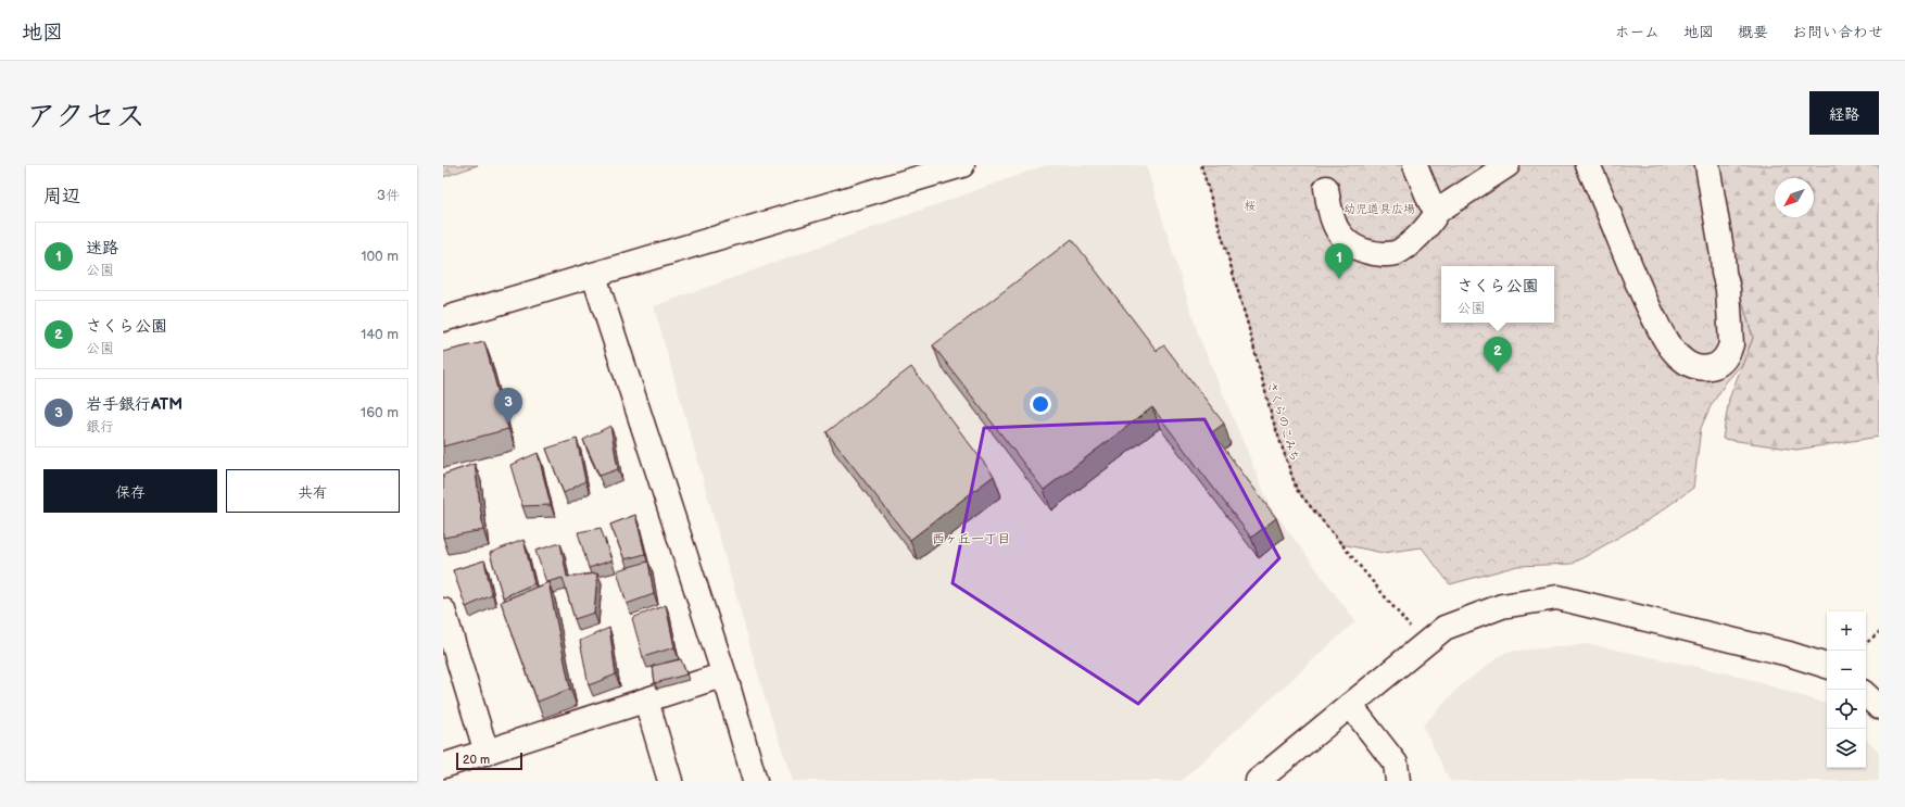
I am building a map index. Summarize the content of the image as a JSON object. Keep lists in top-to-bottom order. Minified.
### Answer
{"streets":{"path":["さくらのこみち"]},"districts":["西ヶ丘一丁目"],"parks":["桜","幼児道具広場"],"scale_bar":"20 m","north":"bottom left","page":{"header":"地図","nav":["ホーム","地図","概要","お問い合わせ"],"title":"アクセス","buttons":["経路",["保存","共有"]],"heading":["周辺","3件"],"list":[{"mark":"1","name":"迷路","note":"公園","value":"100 m"},{"mark":"2","name":"さくら公園","note":"公園","value":"140 m"},{"mark":"3","name":"岩手銀行ATM","note":"銀行","value":"160 m"}],"pins":["1","2","3"],"popup":["さくら公園","公園"],"map_buttons":["+","−"],"scale":"20 m"}}
